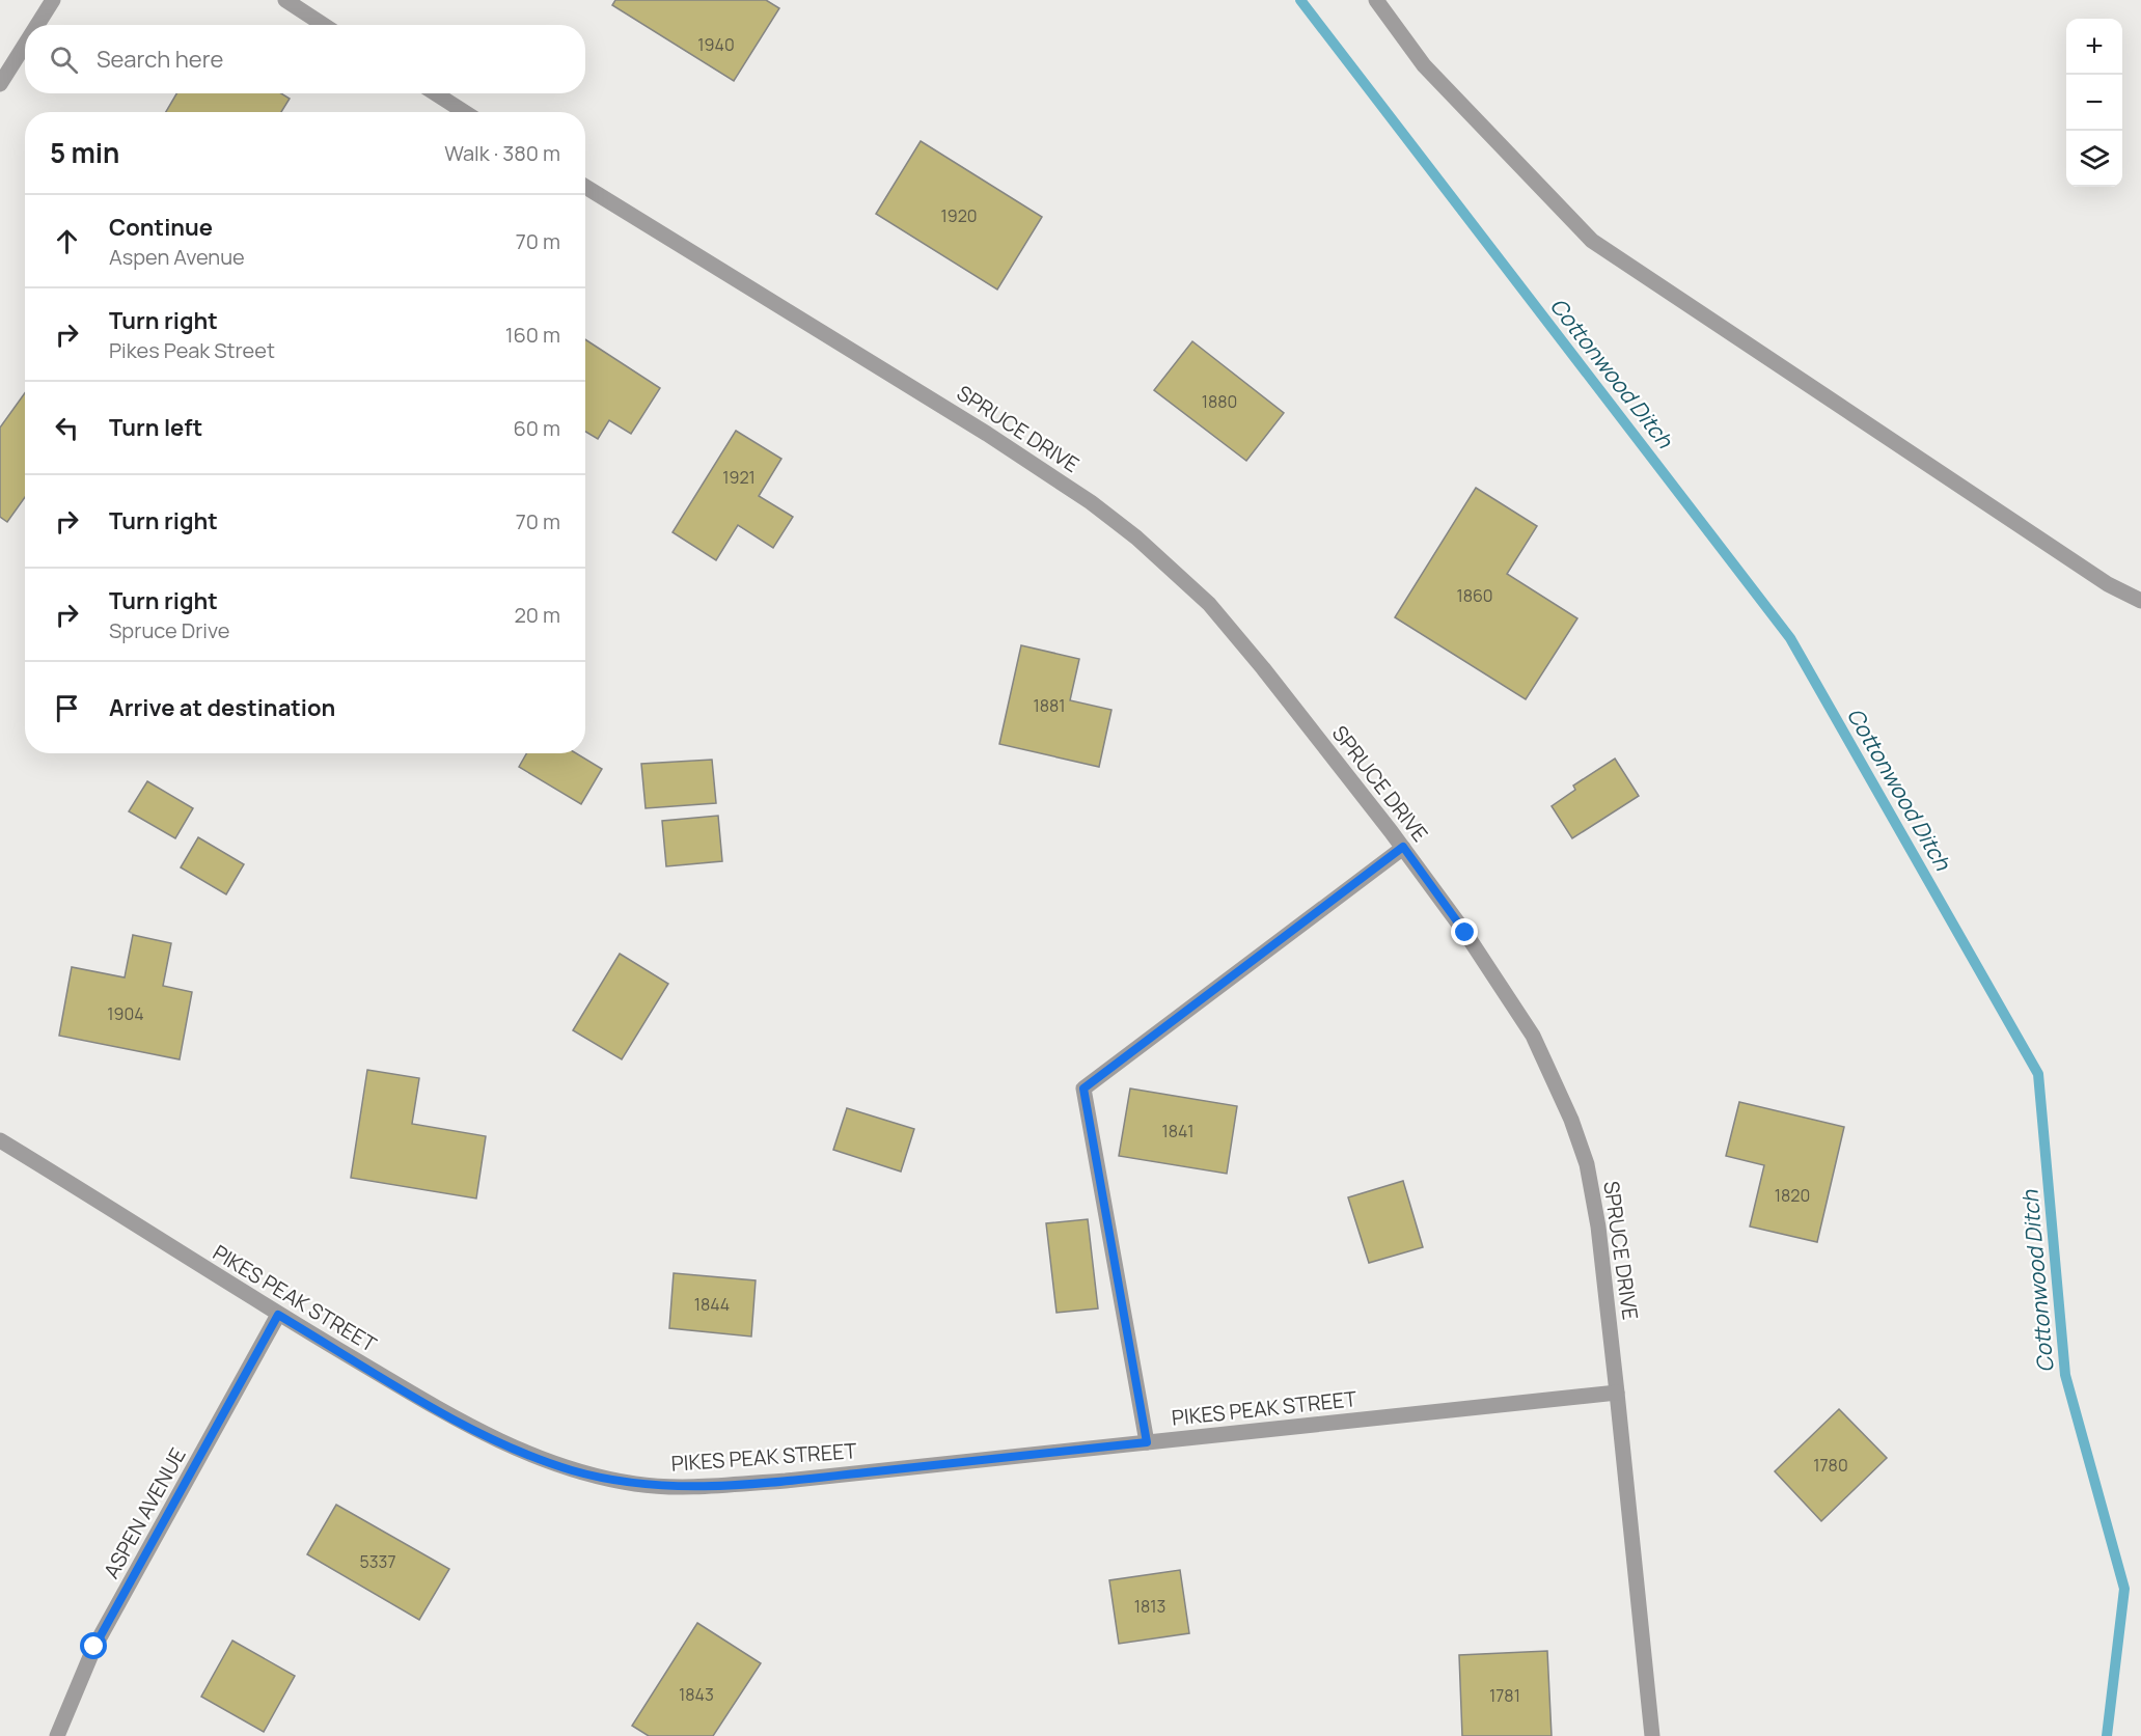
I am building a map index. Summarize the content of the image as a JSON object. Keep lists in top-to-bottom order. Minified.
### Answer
{"streets":{"street":["SPRUCE DRIVE","PIKES PEAK STREET","ASPEN AVENUE"]},"crossings":[["SPRUCE DRIVE","PIKES PEAK STREET"],["PIKES PEAK STREET","ASPEN AVENUE"]],"water":["Cottonwood Ditch"],"house_numbers":["1940","1920","1880","1921","1860","1881","1904","1841","1820","1844","1780","5337","1813","1843","1781"],"page":{"map_buttons":["+","−"],"search":"Search here","heading":["5 min","Walk · 380 m"],"list":[["Continue","Aspen Avenue","70 m"],["Turn right","Pikes Peak Street","160 m"],["Turn left","60 m"],["Turn right","70 m"],["Turn right","Spruce Drive","20 m"],"Arrive at destination"]}}
